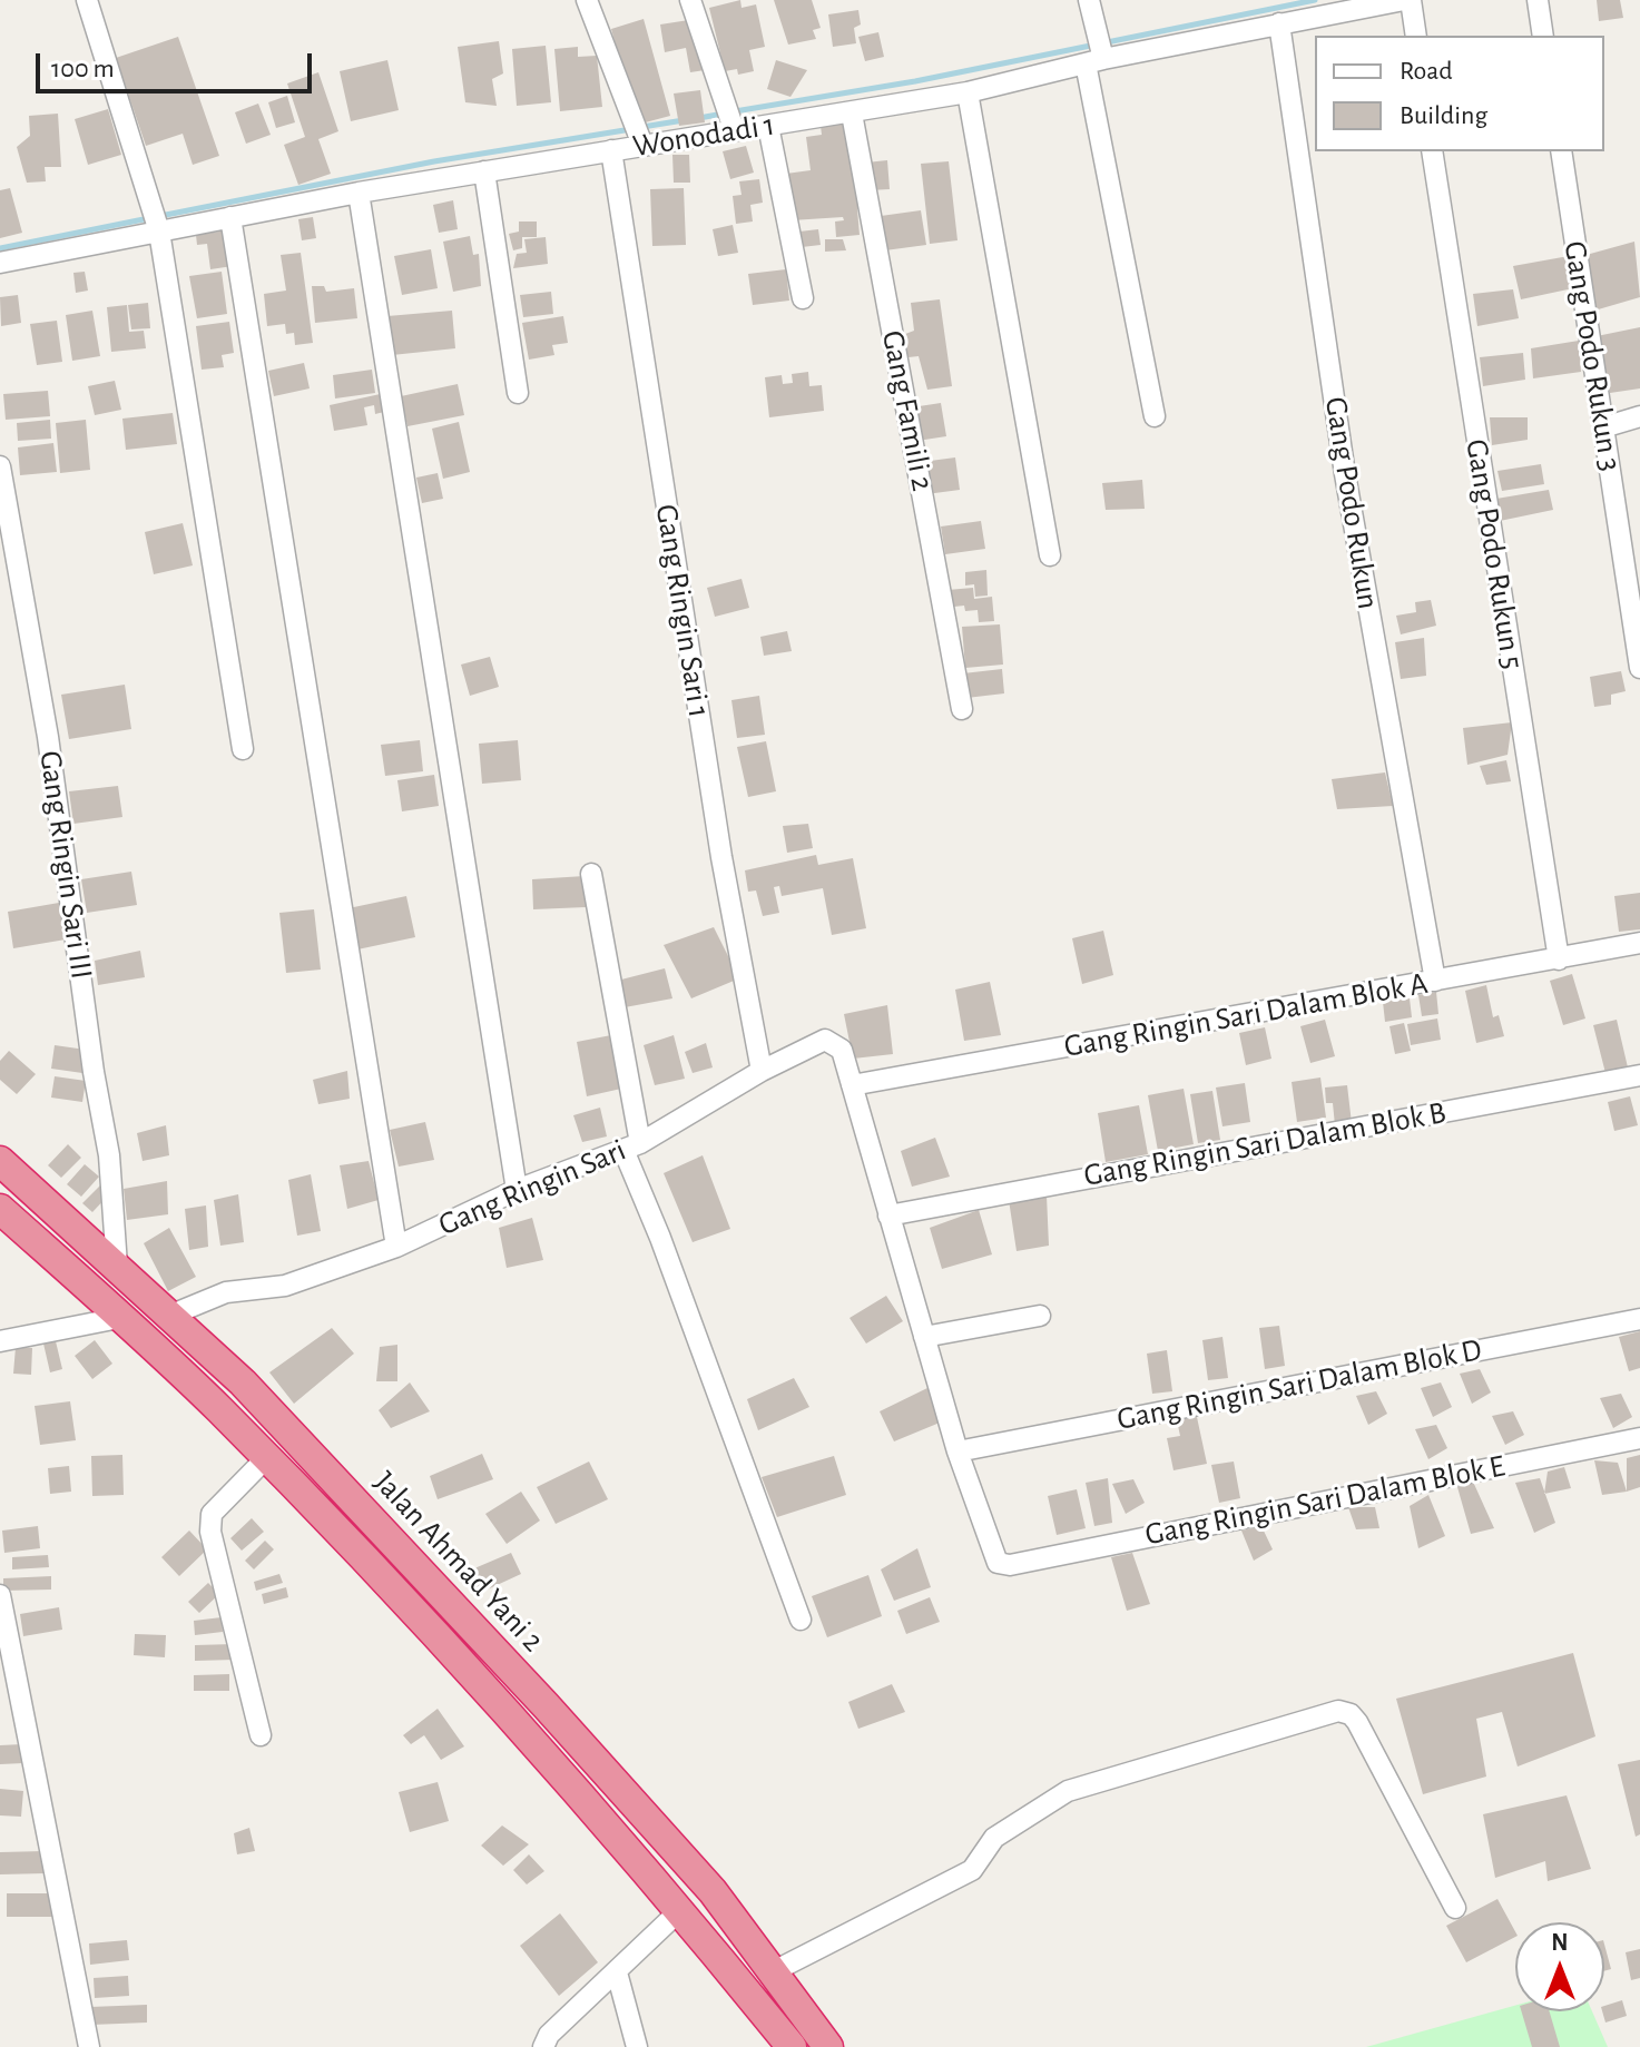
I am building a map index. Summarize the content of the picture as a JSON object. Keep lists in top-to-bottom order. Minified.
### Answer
{"streets":{"highway":["Jalan Ahmad Yani 2"],"street":["Wonodadi 1","Gang Podo Rukun 3","Gang Famili 2","Gang Podo Rukun","Gang Podo Rukun 5","Gang Ringin Sari 1","Gang Ringin Sari III","Gang Ringin Sari Dalam Blok A","Gang Ringin Sari Dalam Blok B","Gang Ringin Sari","Gang Ringin Sari Dalam Blok D","Gang Ringin Sari Dalam Blok E"]},"crossings":[["Wonodadi 1","Gang Famili 2"],["Wonodadi 1","Gang Podo Rukun"],["Wonodadi 1","Gang Ringin Sari 1"],["Gang Podo Rukun","Gang Ringin Sari Dalam Blok A"],["Gang Podo Rukun 5","Gang Ringin Sari Dalam Blok A"],["Gang Ringin Sari 1","Gang Ringin Sari"],["Gang Ringin Sari III","Jalan Ahmad Yani 2"],["Gang Ringin Sari Dalam Blok A","Gang Ringin Sari"],["Gang Ringin Sari","Jalan Ahmad Yani 2"],["Gang Ringin Sari Dalam Blok D","Gang Ringin Sari Dalam Blok E"]],"legend":["Road","Building"],"scale_bar":"100 m","north":"top"}
